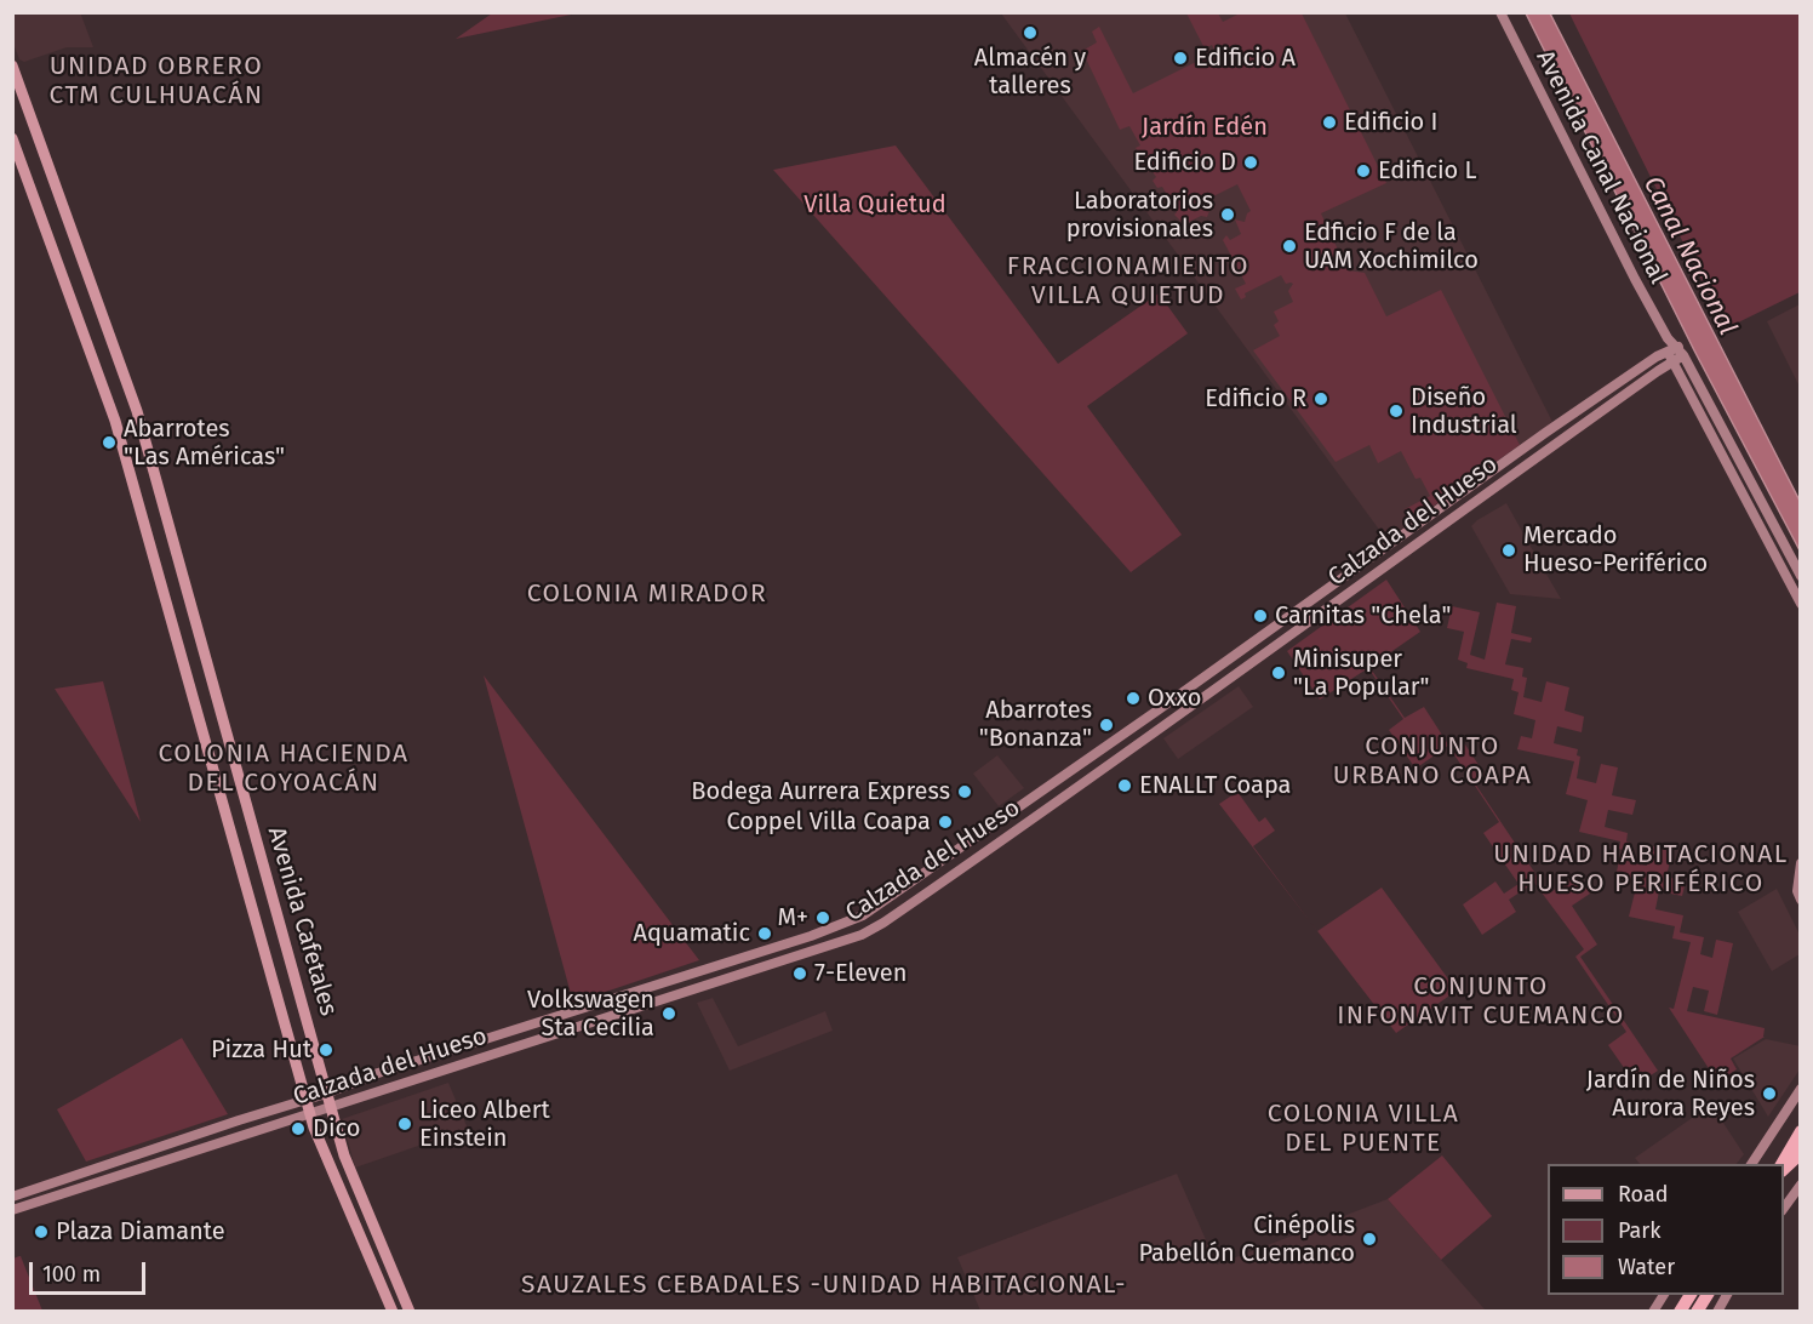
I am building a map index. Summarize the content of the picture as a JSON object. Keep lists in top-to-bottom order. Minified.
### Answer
{"streets":{"main road":["Avenida Canal Nacional","Calzada del Hueso","Avenida Cafetales"]},"crossings":[["Avenida Canal Nacional","Calzada del Hueso"],["Calzada del Hueso","Avenida Cafetales"]],"districts":["UNIDAD OBRERO CTM CULHUACÁN","FRACCIONAMIENTO VILLA QUIETUD","COLONIA MIRADOR","CONJUNTO URBANO COAPA","COLONIA HACIENDA DEL COYOACÁN","UNIDAD HABITACIONAL HUESO PERIFÉRICO","CONJUNTO INFONAVIT CUEMANCO","COLONIA VILLA DEL PUENTE","SAUZALES CEBADALES -UNIDAD HABITACIONAL-"],"water":["Canal Nacional"],"parks":["Jardín Edén","Villa Quietud"],"places":["Almacén y talleres","Edificio A","Edificio I","Edificio D","Edificio L","Laboratorios provisionales","Edficio F de la UAM Xochimilco","Edificio R","Diseño Industrial","Abarrotes \"Las Américas\"","Mercado Hueso-Periférico","Carnitas \"Chela\"","Minisuper \"La Popular\"","Oxxo","Abarrotes \"Bonanza\"","ENALLT Coapa","Bodega Aurrera Express","Coppel Villa Coapa","M+","Aquamatic","7-Eleven","Volkswagen Sta Cecilia","Pizza Hut","Jardín de Niños Aurora Reyes","Liceo Albert Einstein","Dico","Plaza Diamante","Cinépolis Pabellón Cuemanco"],"legend":["Road","Park","Water"],"scale_bar":"100 m"}
